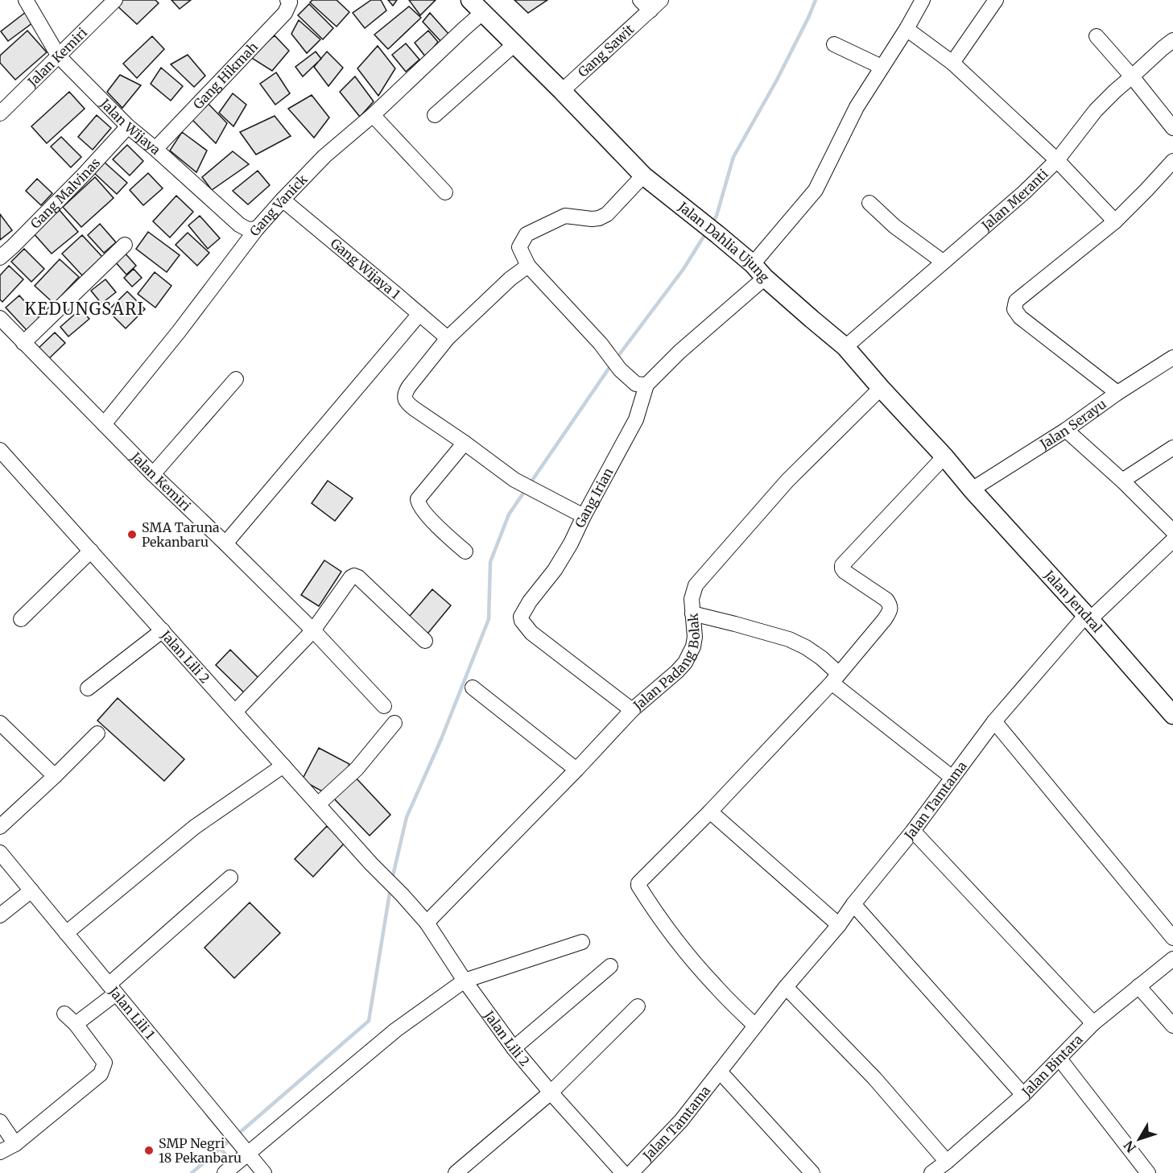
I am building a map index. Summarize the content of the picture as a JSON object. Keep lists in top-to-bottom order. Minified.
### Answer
{"streets":{"main road":["Jalan Dahlia Ujung","Jalan Jendral"],"street":["Gang Sawit","Jalan Kemiri","Gang Hikmah","Jalan Wijaya","Gang Malvinas","Jalan Meranti","Gang Vanick","Gang Wijaya 1","Jalan Serayu","Gang Irian","Jalan Lili 2","Jalan Padang Bolak","Jalan Tamtama","Jalan Lili 1","Jalan Bintara"]},"crossings":[["Gang Sawit","Jalan Dahlia Ujung"],["Jalan Kemiri","Jalan Wijaya"],["Jalan Kemiri","Gang Vanick"],["Gang Hikmah","Jalan Wijaya"],["Jalan Wijaya","Gang Malvinas"],["Jalan Wijaya","Gang Vanick"],["Jalan Meranti","Jalan Dahlia Ujung"],["Gang Vanick","Jalan Dahlia Ujung"],["Gang Vanick","Gang Wijaya 1"],["Jalan Dahlia Ujung","Jalan Serayu"],["Jalan Dahlia Ujung","Gang Irian"],["Jalan Dahlia Ujung","Jalan Jendral"],["Jalan Dahlia Ujung","Jalan Padang Bolak"],["Jalan Serayu","Jalan Jendral"],["Gang Irian","Jalan Padang Bolak"],["Jalan Jendral","Jalan Tamtama"],["Jalan Lili 2","Jalan Padang Bolak"]],"districts":["KEDUNGSARI"],"places":["SMA Taruna Pekanbaru","SMP Negri 18 Pekanbaru"],"north":"bottom left"}
